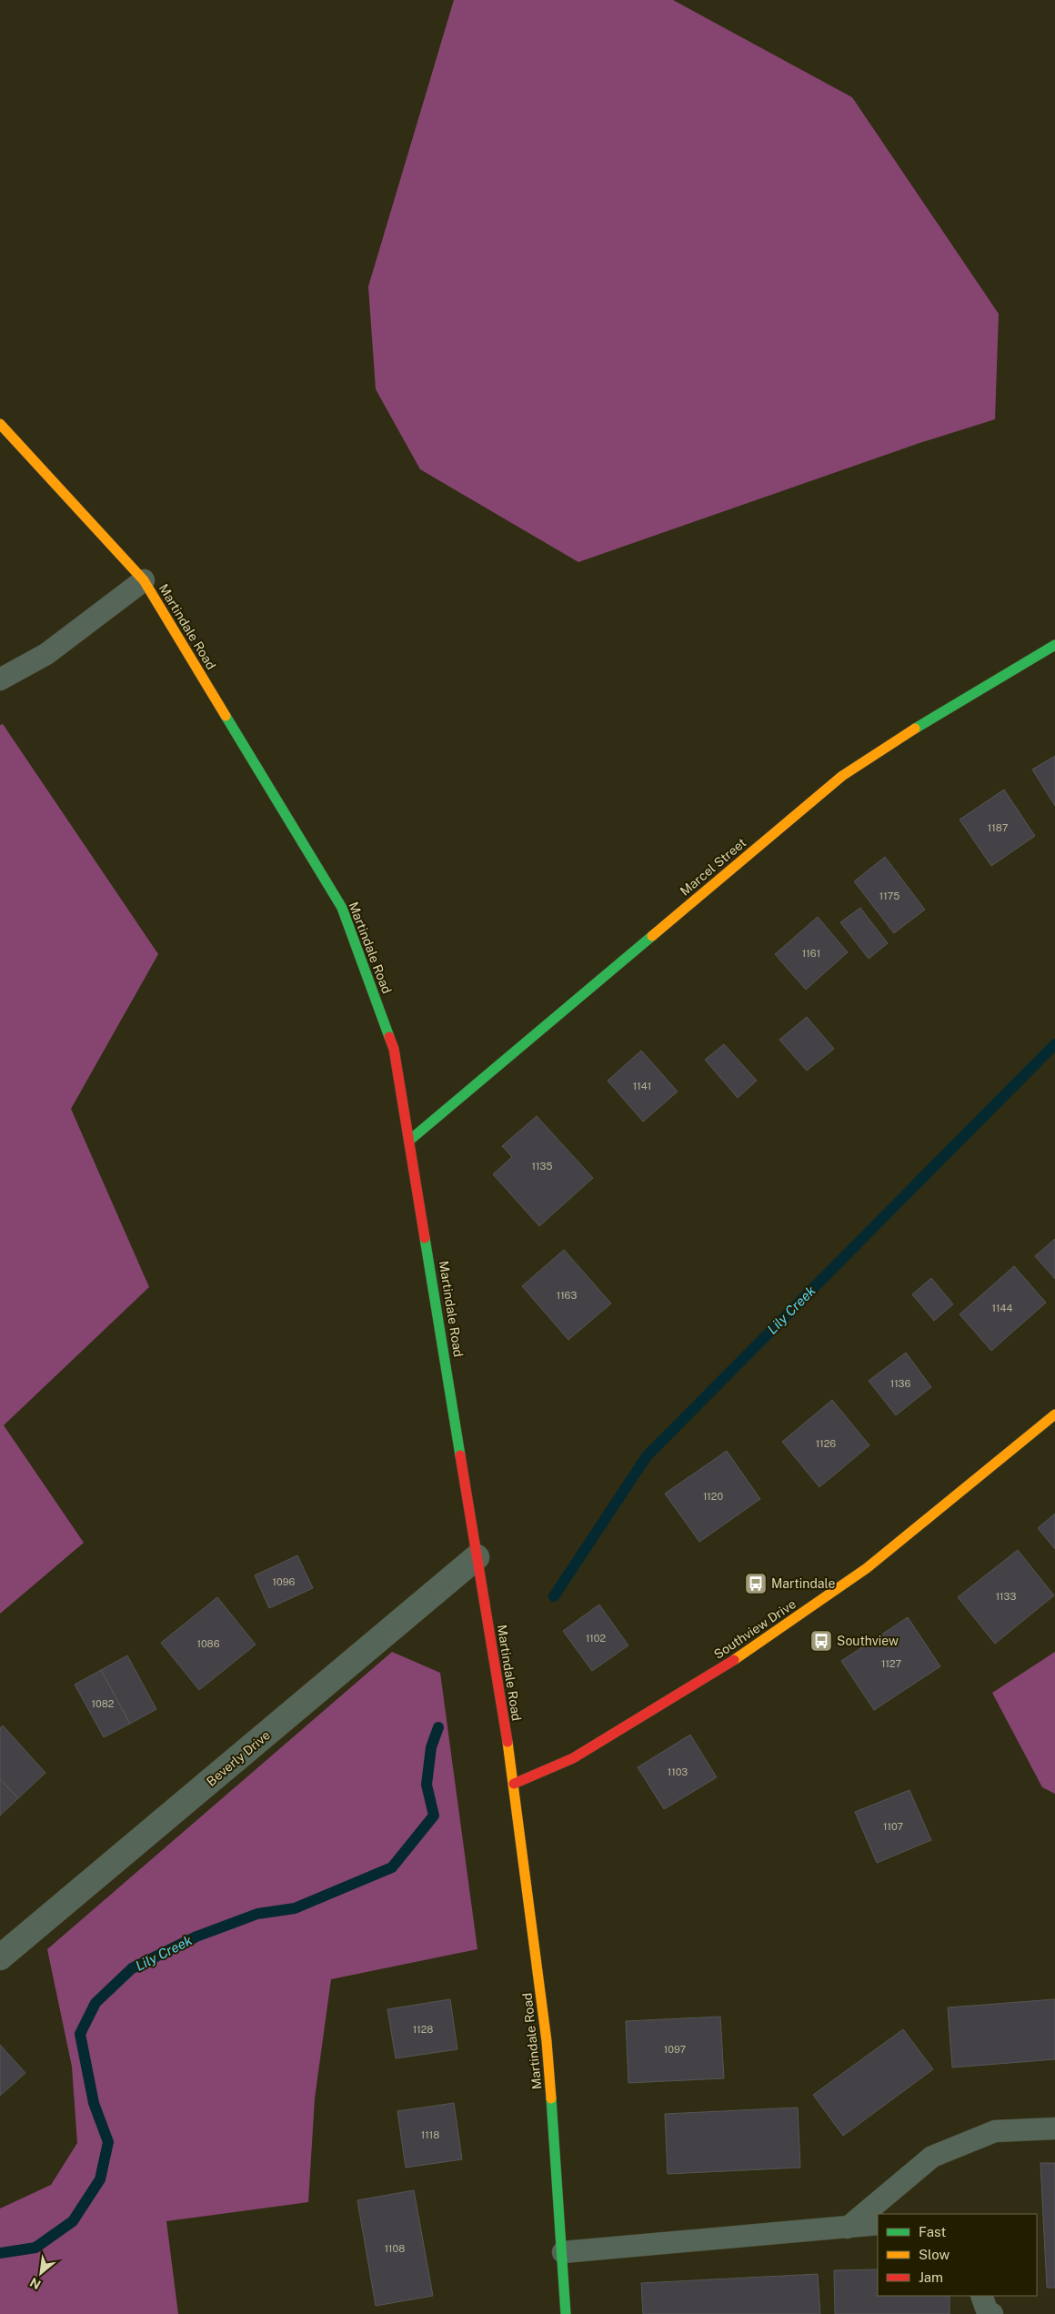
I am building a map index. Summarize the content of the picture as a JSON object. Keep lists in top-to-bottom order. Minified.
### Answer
{"streets":{"street":["Martindale Road","Marcel Street","Southview Drive","Beverly Drive"]},"crossings":[["Martindale Road","Marcel Street"],["Martindale Road","Southview Drive"],["Martindale Road","Beverly Drive"]],"water":["Lily Creek"],"places":{"bus stop":["Martindale","Southview"]},"house_numbers":["1187","1175","1161","1141","1135","1163","1144","1136","1126","1120","1096","1133","1102","1086","1127","1082","1103","1107","1128","1097","1118","1108"],"legend":["Fast","Slow","Jam"],"north":"bottom left"}
